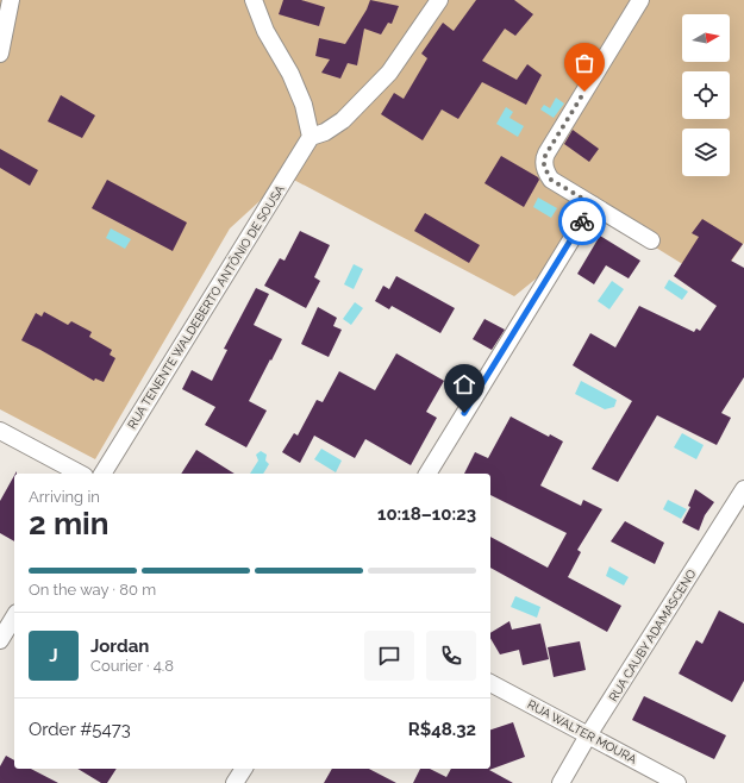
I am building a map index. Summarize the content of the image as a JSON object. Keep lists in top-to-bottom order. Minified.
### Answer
{"streets":{"street":["RUA TENENTE WALDEBERTO ANTÔNIO DE SOUSA","RUA CAUBY ADAMASCENO","RUA WALTER MOURA"]},"crossings":[["RUA CAUBY ADAMASCENO","RUA WALTER MOURA"]],"north":"right","page":{"heading":["2 min","Arriving in","10:18–10:23"],"panel":["Jordan","Courier · 4.8","Order #5473","R$48.32"],"bar":"On the way · 80 m","round":"J"}}
